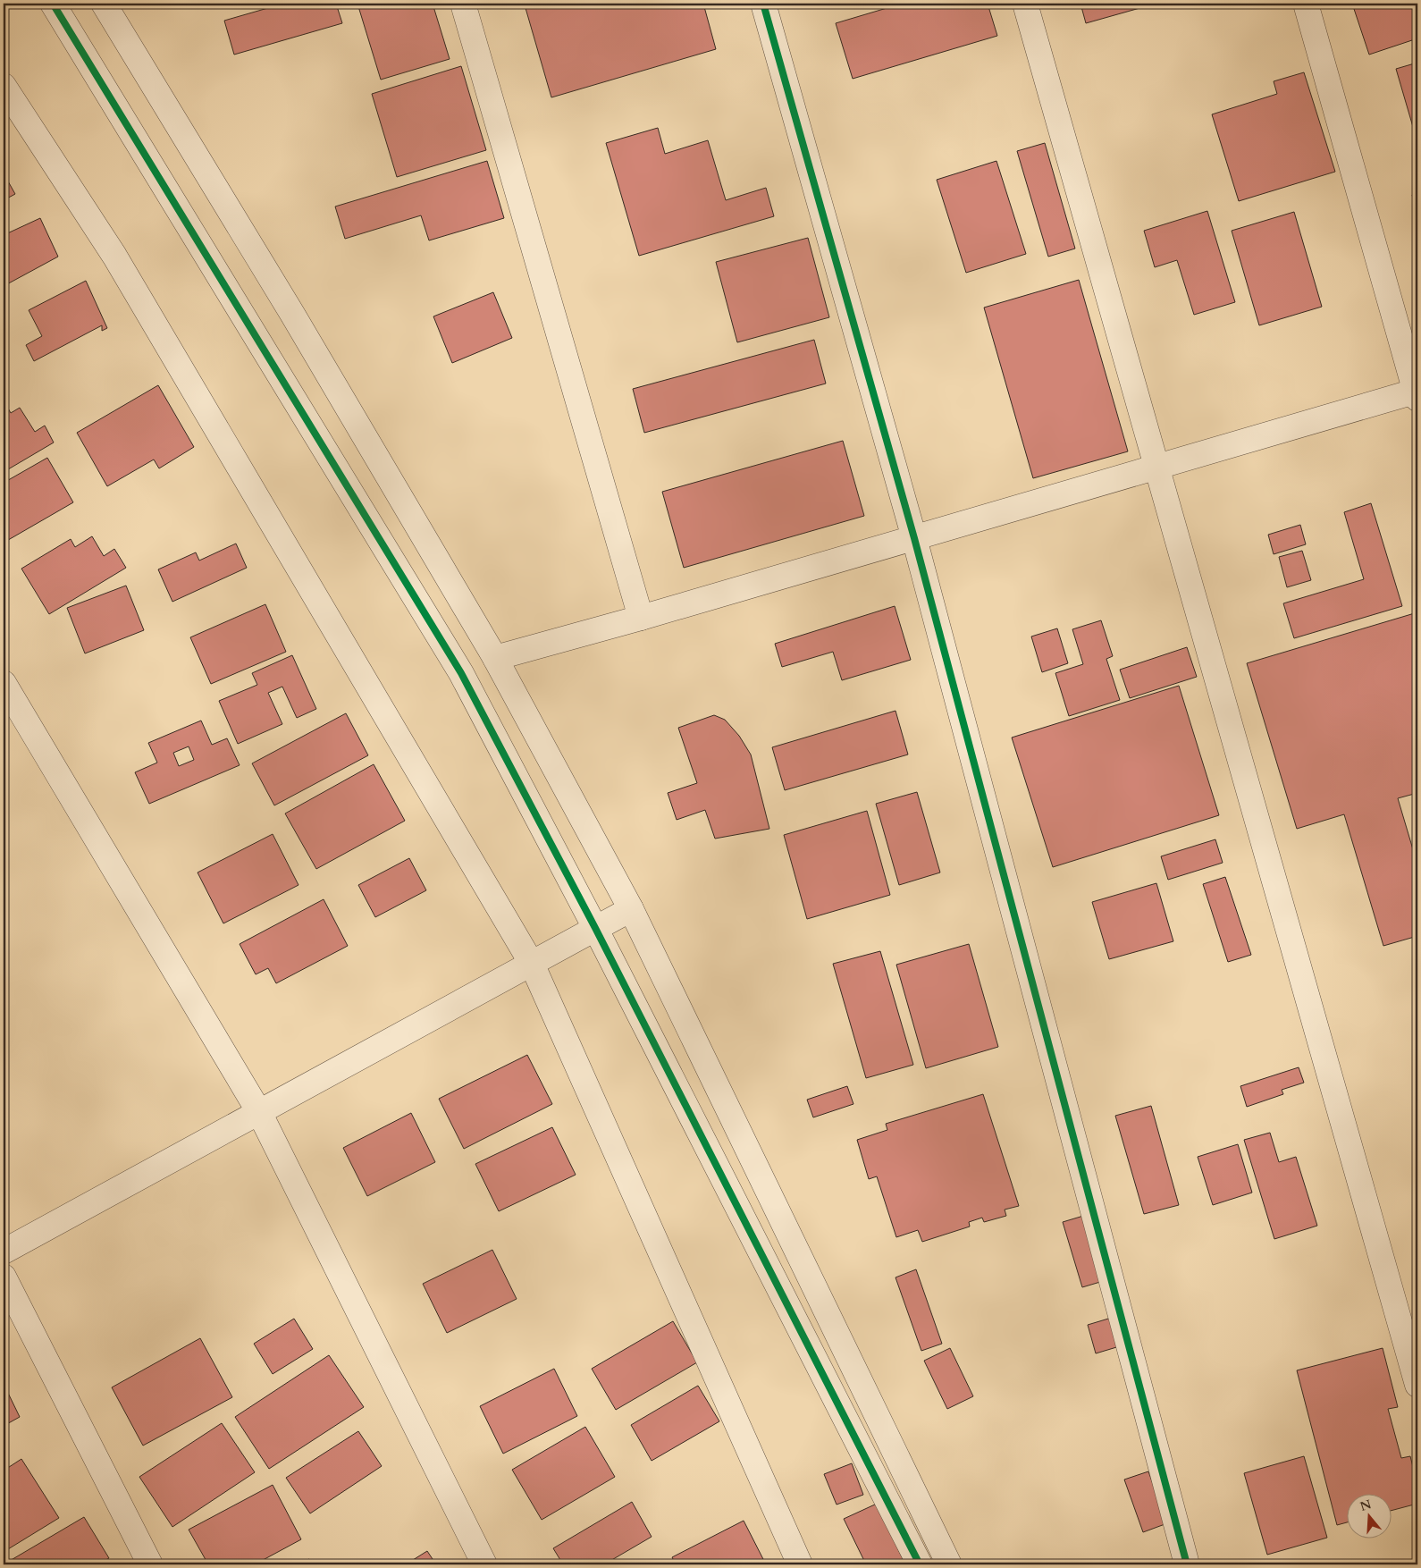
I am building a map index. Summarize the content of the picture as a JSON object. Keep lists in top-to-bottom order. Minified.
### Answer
{"north":"top"}
